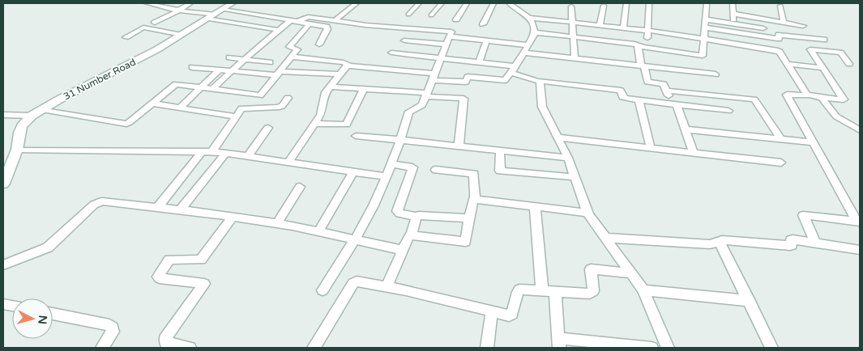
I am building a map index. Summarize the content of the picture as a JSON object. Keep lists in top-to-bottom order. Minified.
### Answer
{"streets":{"main road":["31 Number Road"]},"north":"right"}
